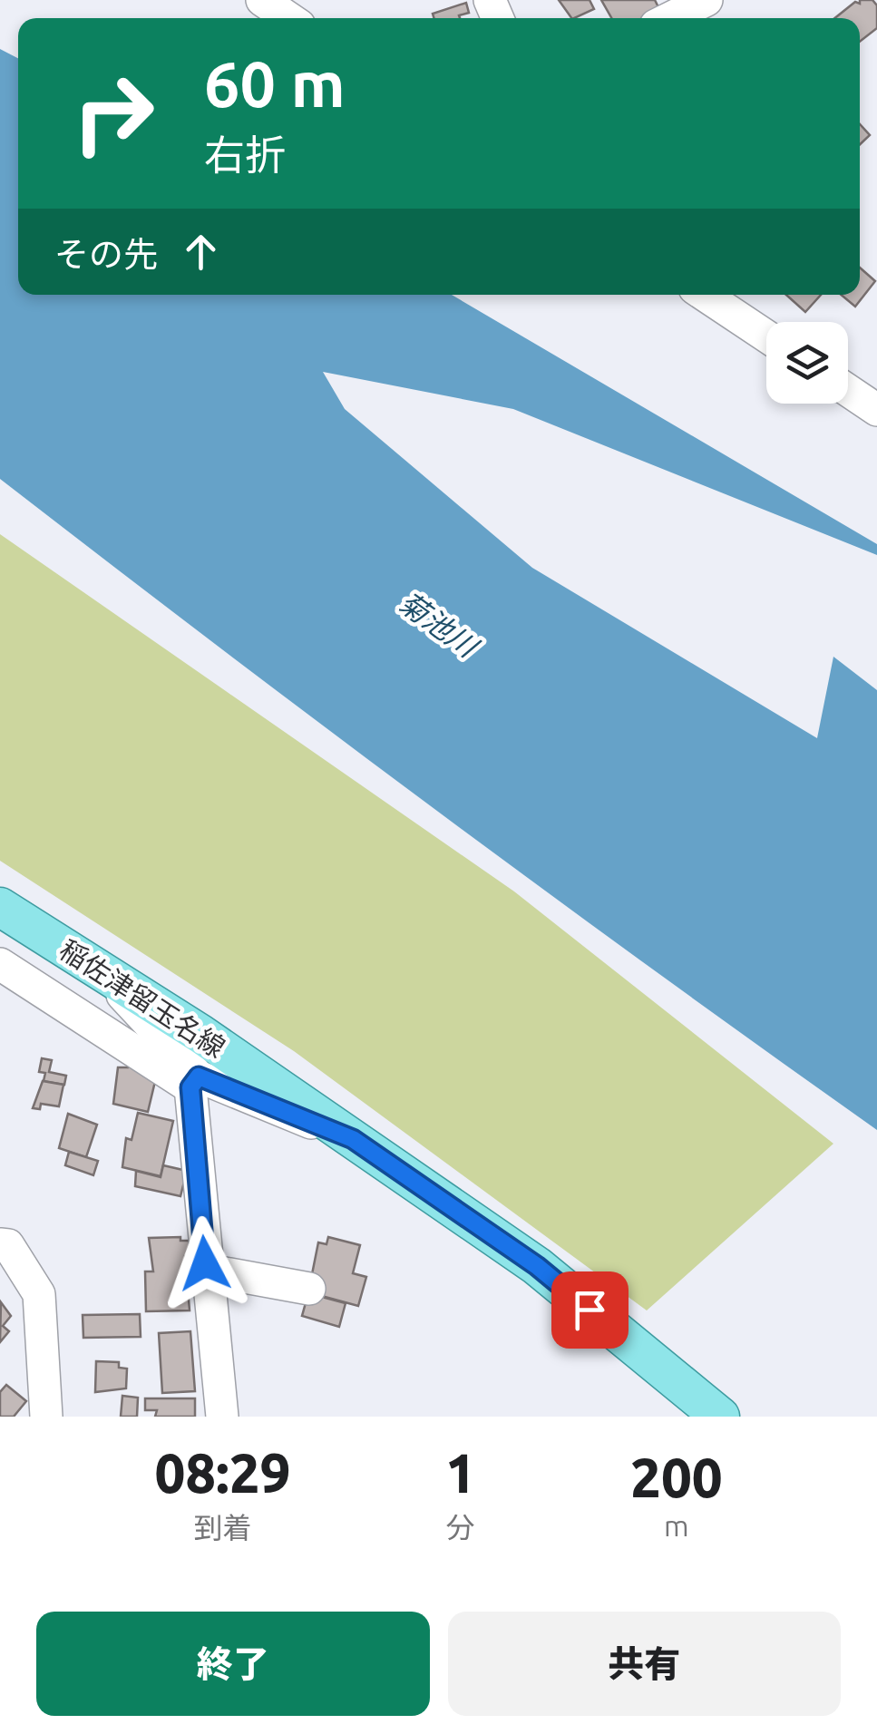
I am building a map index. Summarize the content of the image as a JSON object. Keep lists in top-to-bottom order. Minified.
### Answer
{"streets":{"main road":["稲佐津留玉名線"]},"water":["菊池川"],"page":{"turn":["60 m","右折"],"then":"その先","eta":["08:29","到着","1","分","200","m"],"buttons":["終了","共有"]}}
